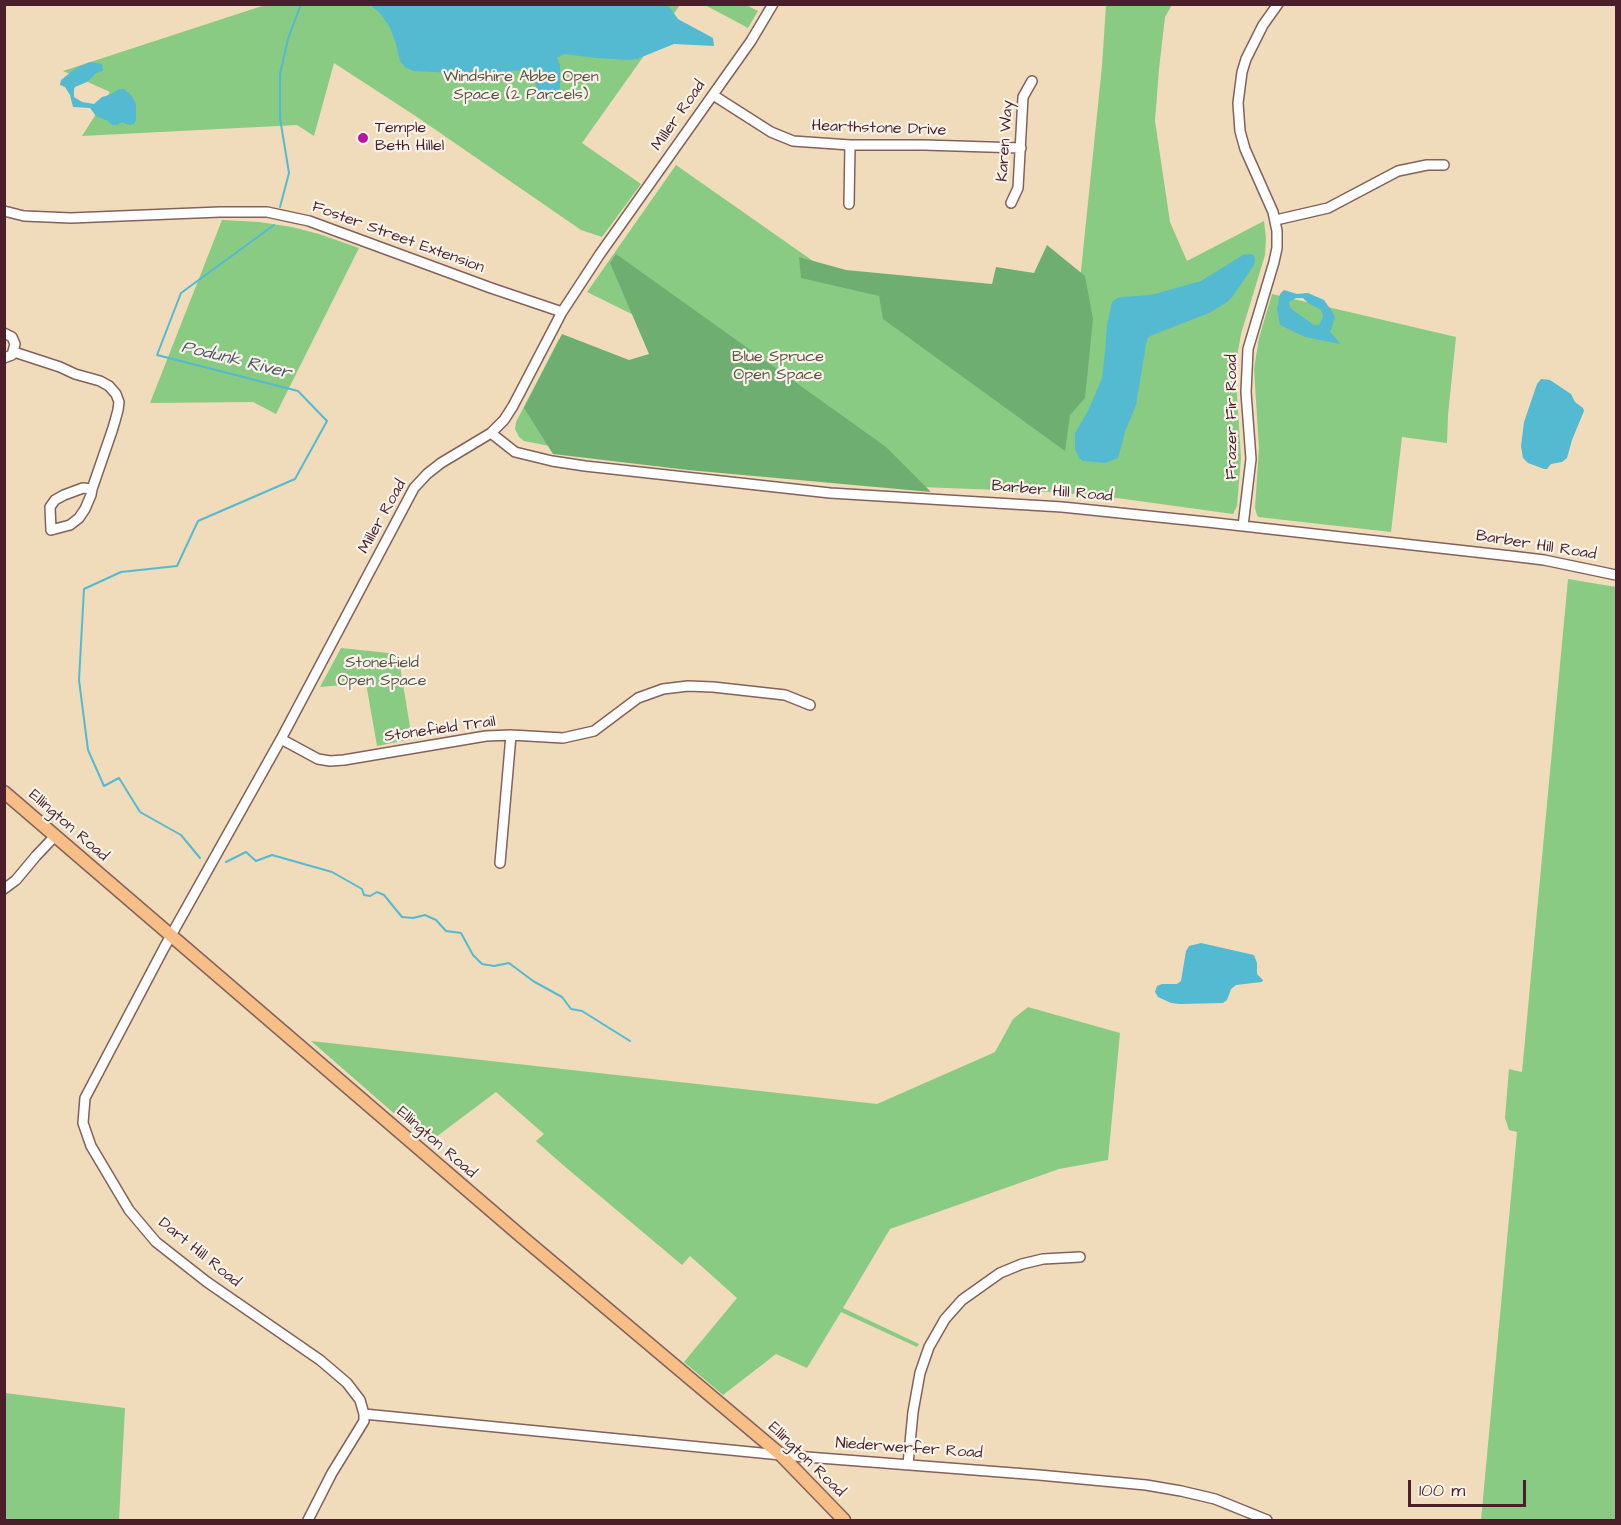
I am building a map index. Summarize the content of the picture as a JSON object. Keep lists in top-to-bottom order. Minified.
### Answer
{"streets":{"main road":["Ellington Road"],"street":["Miller Road","Hearthstone Drive","Karen Way","Foster Street Extension","Frazer Fir Road","Barber Hill Road","Stonefield Trail","Dart Hill Road","Niederwerfer Road"]},"crossings":[["Miller Road","Hearthstone Drive"],["Miller Road","Foster Street Extension"],["Miller Road","Barber Hill Road"],["Miller Road","Stonefield Trail"],["Miller Road","Ellington Road"],["Miller Road","Dart Hill Road"],["Hearthstone Drive","Karen Way"],["Frazer Fir Road","Barber Hill Road"],["Ellington Road","Dart Hill Road"],["Ellington Road","Niederwerfer Road"],["Dart Hill Road","Niederwerfer Road"]],"water":["Podunk River"],"parks":["Windshire Abbe Open Space (2 Parcels)","Blue Spruce Open Space","Stonefield Open Space"],"places":["Temple Beth Hillel"],"scale_bar":"100 m"}
